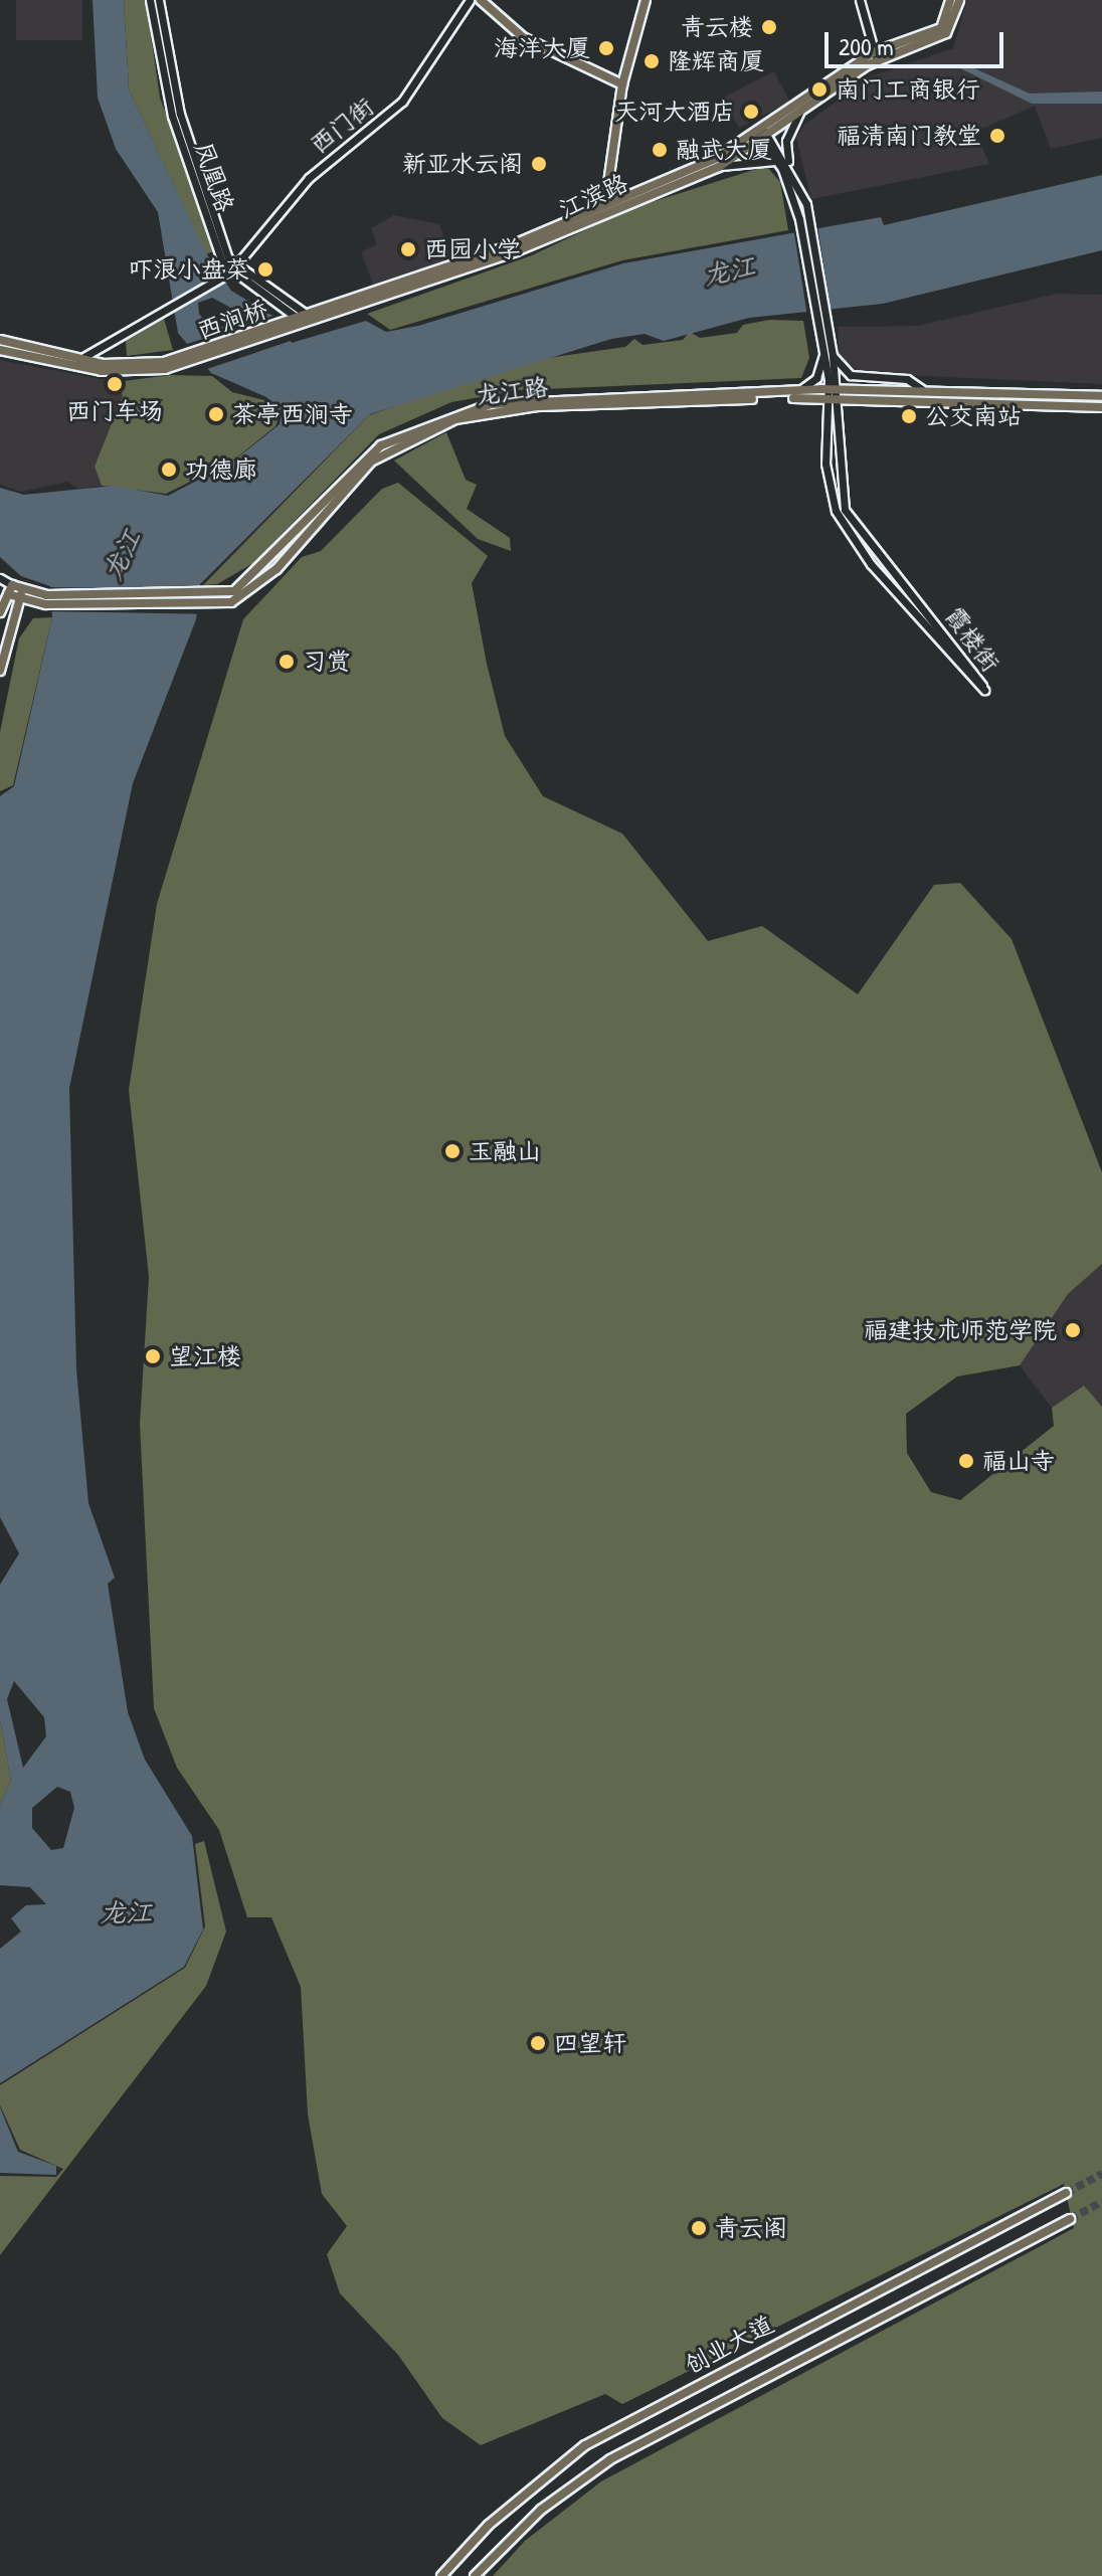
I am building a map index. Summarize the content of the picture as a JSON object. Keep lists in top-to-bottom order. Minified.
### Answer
{"streets":{"main road":["江滨路","西涧桥","龙江路","创业大道"],"street":["西门街","凤凰路","霞楼街"]},"crossings":[["西门街","凤凰路"],["江滨路","西涧桥"],["龙江路","霞楼街"]],"water":["龙江"],"places":["青云楼","海洋大厦","隆辉商厦","南门工商银行","天河大酒店","福清南门教堂","融武大厦","新亚水云阁","西园小学","吓浪小盘菜","西门车场","茶亭西涧寺","公交南站","功德廊","习赏","玉融山","福建技术师范学院","望江楼","福山寺","四望轩","青云阁"],"scale_bar":"200 m"}
